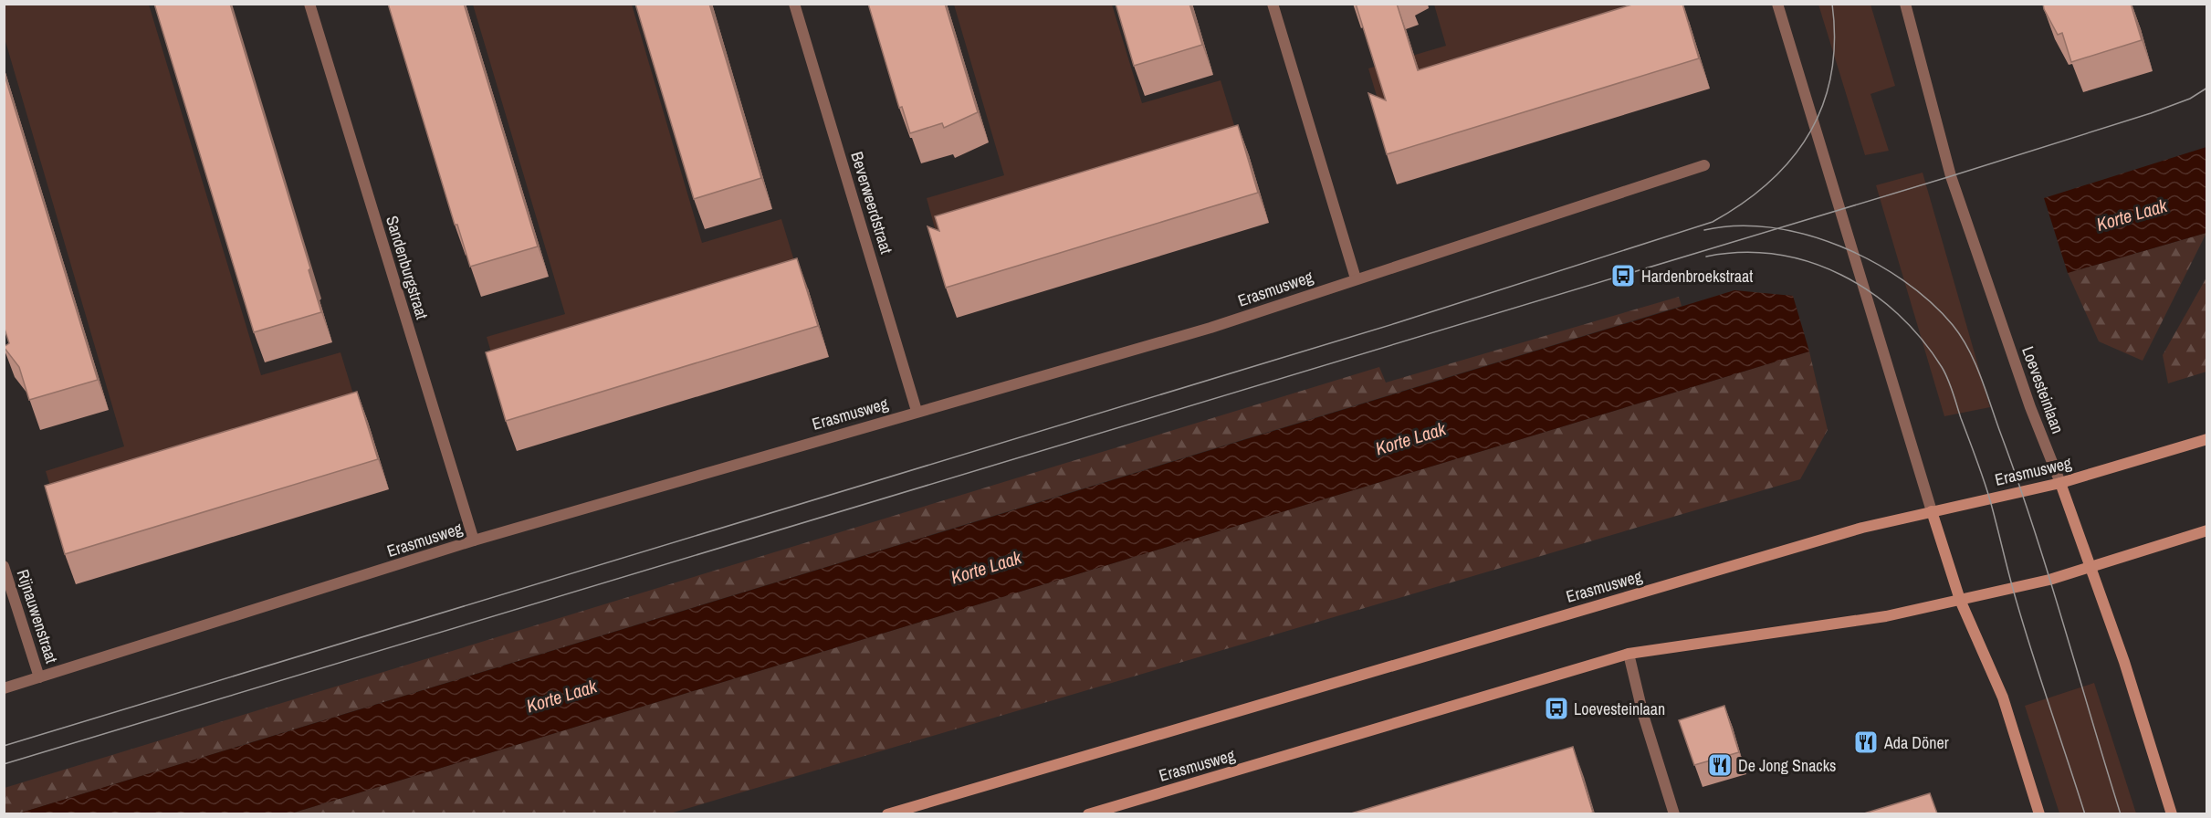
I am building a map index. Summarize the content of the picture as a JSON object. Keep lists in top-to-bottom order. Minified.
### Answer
{"streets":{"main road":["Erasmusweg","Loevesteinlaan"],"street":["Beverweerdstraat","Sandenburgstraat","Rijnauwenstraat"]},"crossings":[["Beverweerdstraat","Erasmusweg"],["Sandenburgstraat","Erasmusweg"],["Erasmusweg","Loevesteinlaan"],["Erasmusweg","Rijnauwenstraat"]],"water":["Korte Laak"],"places":{"bus stop":["Hardenbroekstraat","Loevesteinlaan"],"restaurant":["Ada Döner","De Jong Snacks"]}}
